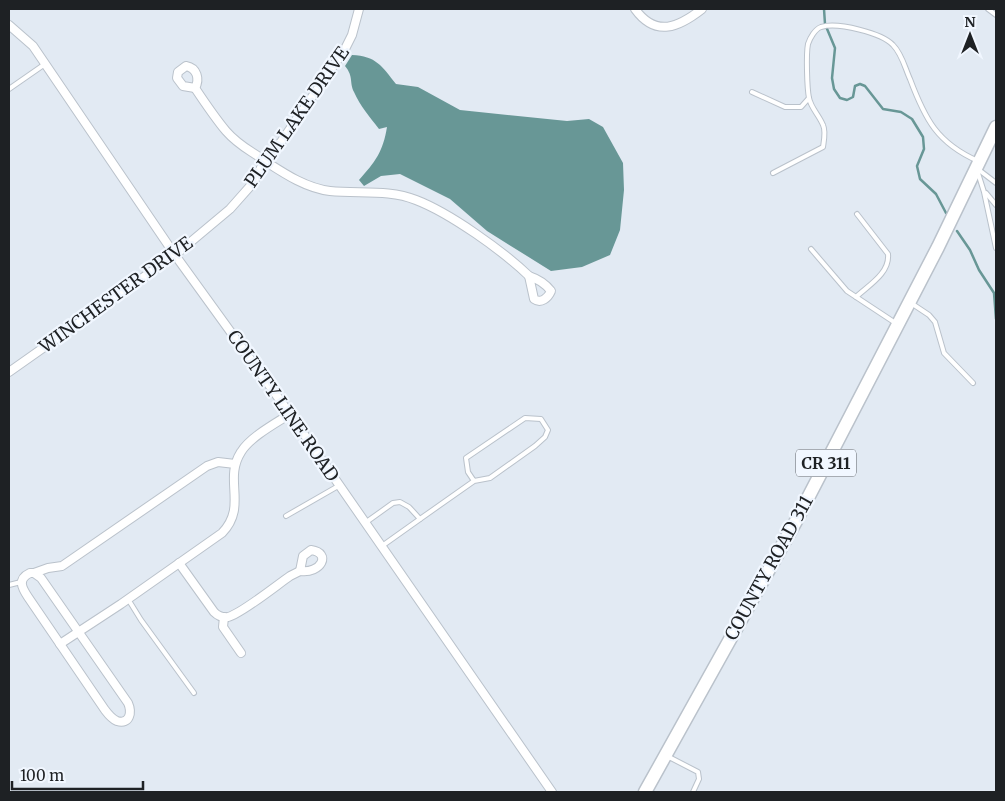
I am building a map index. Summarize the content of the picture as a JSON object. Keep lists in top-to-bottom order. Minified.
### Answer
{"streets":{"main road":["CR 311","COUNTY ROAD 311"],"street":["PLUM LAKE DRIVE","WINCHESTER DRIVE","COUNTY LINE ROAD"]},"crossings":[["PLUM LAKE DRIVE","WINCHESTER DRIVE"],["WINCHESTER DRIVE","COUNTY LINE ROAD"]],"scale_bar":"100 m","north":"top"}
